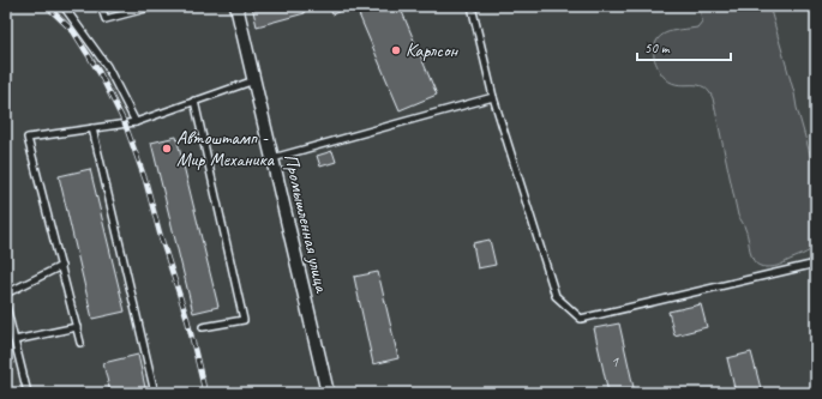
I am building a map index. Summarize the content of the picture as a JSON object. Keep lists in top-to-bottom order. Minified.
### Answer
{"streets":{"street":["Промышленная улица"]},"places":["Карлсон","Автоштамп - Мир Механика"],"house_numbers":["1"],"scale_bar":"50 m"}
